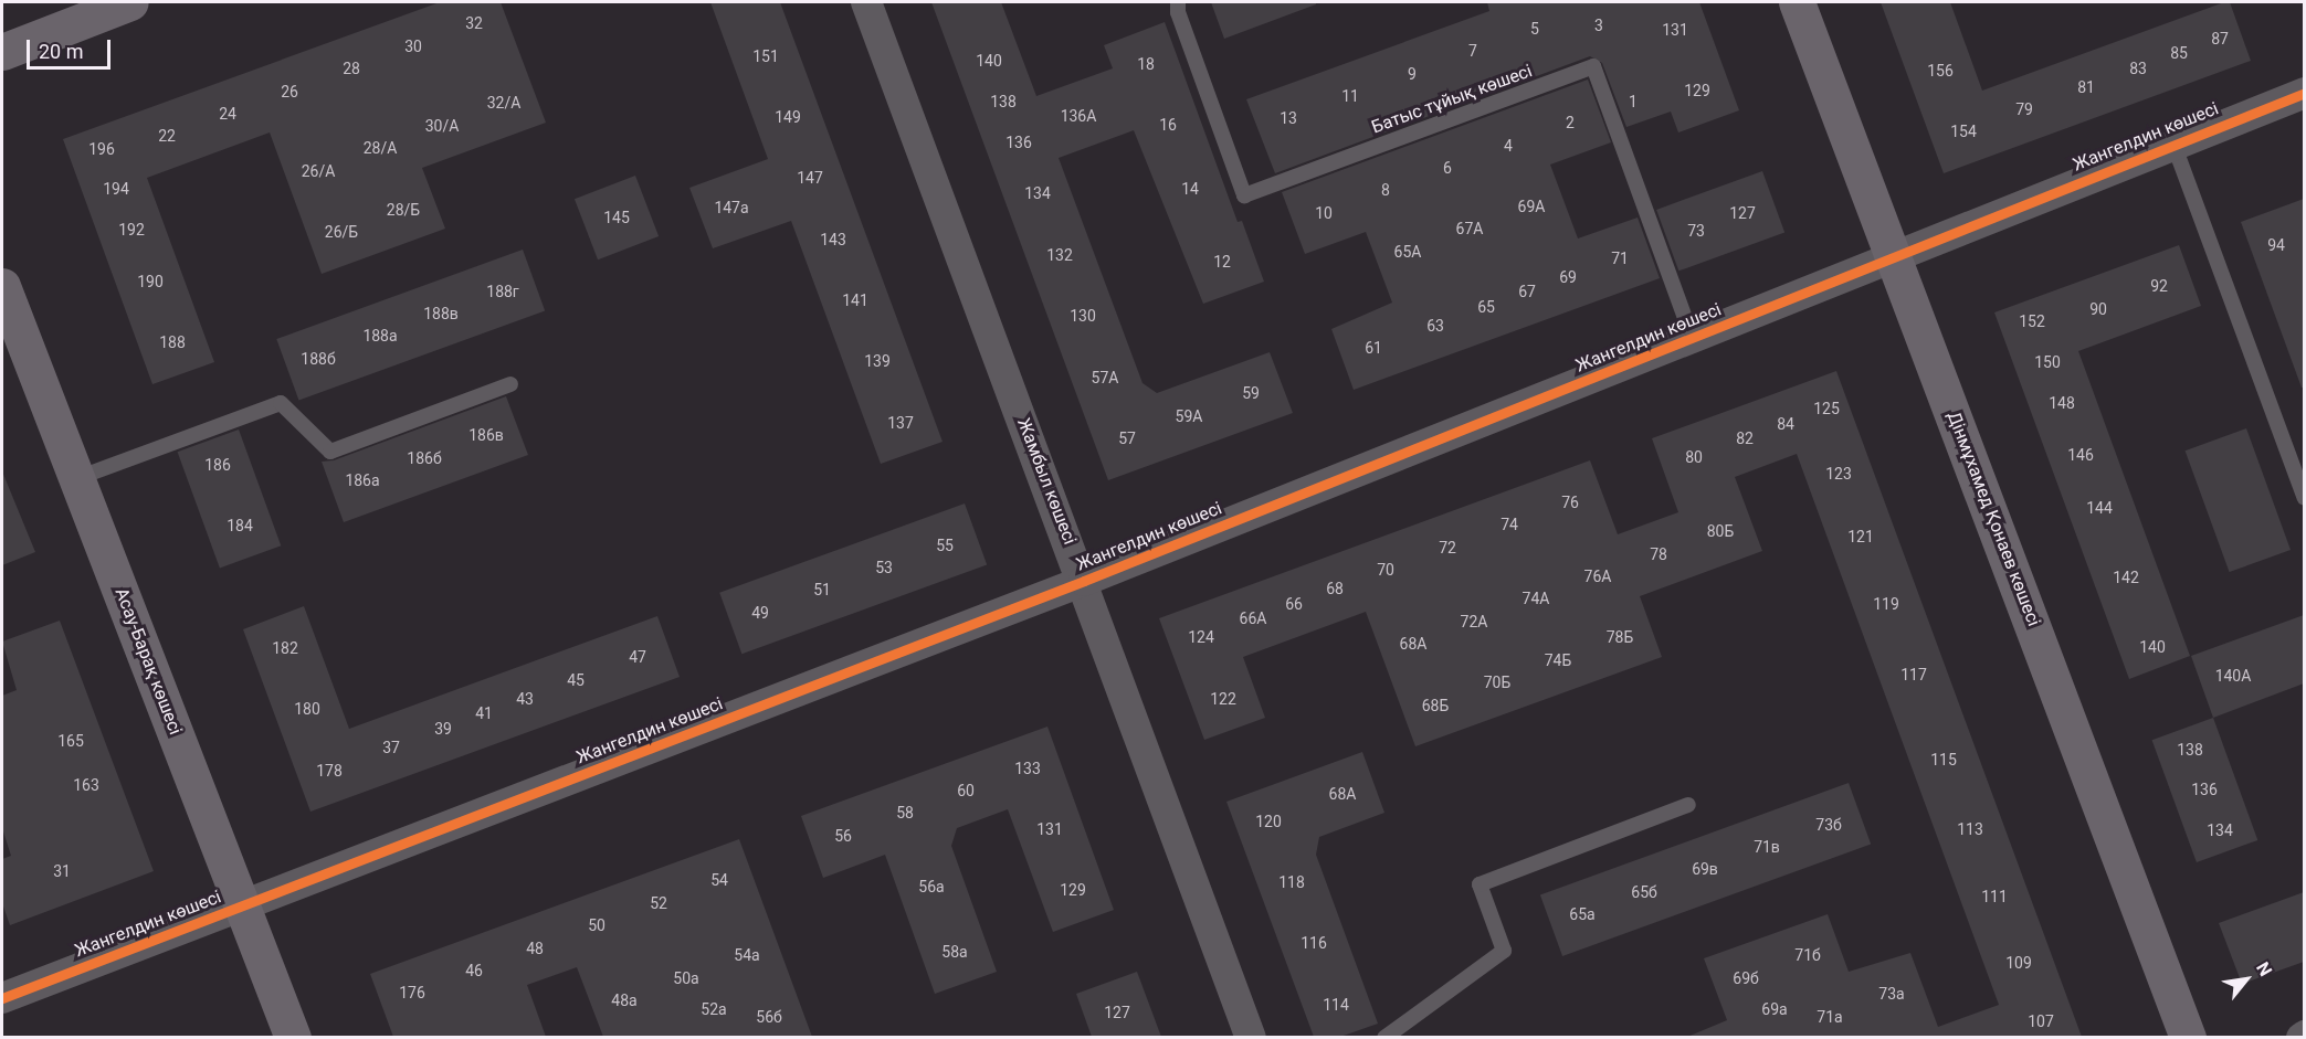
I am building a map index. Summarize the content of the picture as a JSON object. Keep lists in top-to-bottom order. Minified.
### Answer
{"streets":{"street":["Жангелдин көшесі","Жамбыл көшесі","Дінмұхамед Қонаев көшесі","Асау-Барақ көшесі"],"lane":["Батыс тұйық көшесі"]},"crossings":[["Батыс тұйық көшесі","Жангелдин көшесі"],["Жангелдин көшесі","Жамбыл көшесі"],["Жангелдин көшесі","Дінмұхамед Қонаев көшесі"],["Жангелдин көшесі","Асау-Барақ көшесі"]],"house_numbers":["32","3","5","131","87","30","7","85","151","140","18","28","83","156","9","81","129","26","11","138","1","32/А","79","24","136А","149","13","2","16","30/А","154","22","136","4","28/А","196","6","26/А","147","194","14","8","134","69А","147а","28/Б","10","127","145","67А","192","73","26/Б","143","94","65А","132","71","12","69","190","92","188г","67","141","65","90","188в","130","152","63","188а","188","61","188б","139","150","57А","59","148","125","59А","137","84","186в","57","82","146","80","186б","186","123","186а","76","144","74","184","80Б","121","55","72","78","53","70","76А","142","68","51","74А","66","119","49","66А","72А","124","78Б","68А","140","182","47","74Б","117","140А","45","70Б","43","122","68Б","180","41","39","165","37","138","115","133","178","163","136","60","68А","58","120","73б","131","113","134","56","71в","69в","31","54","118","56а","129","65б","111","52","65а","50","116","48","58а","54а","71б","109","46","50а","69б","176","73а","48а","114","52а","69а","127","56б","71а","107"],"scale_bar":"20 m","north":"top right"}
